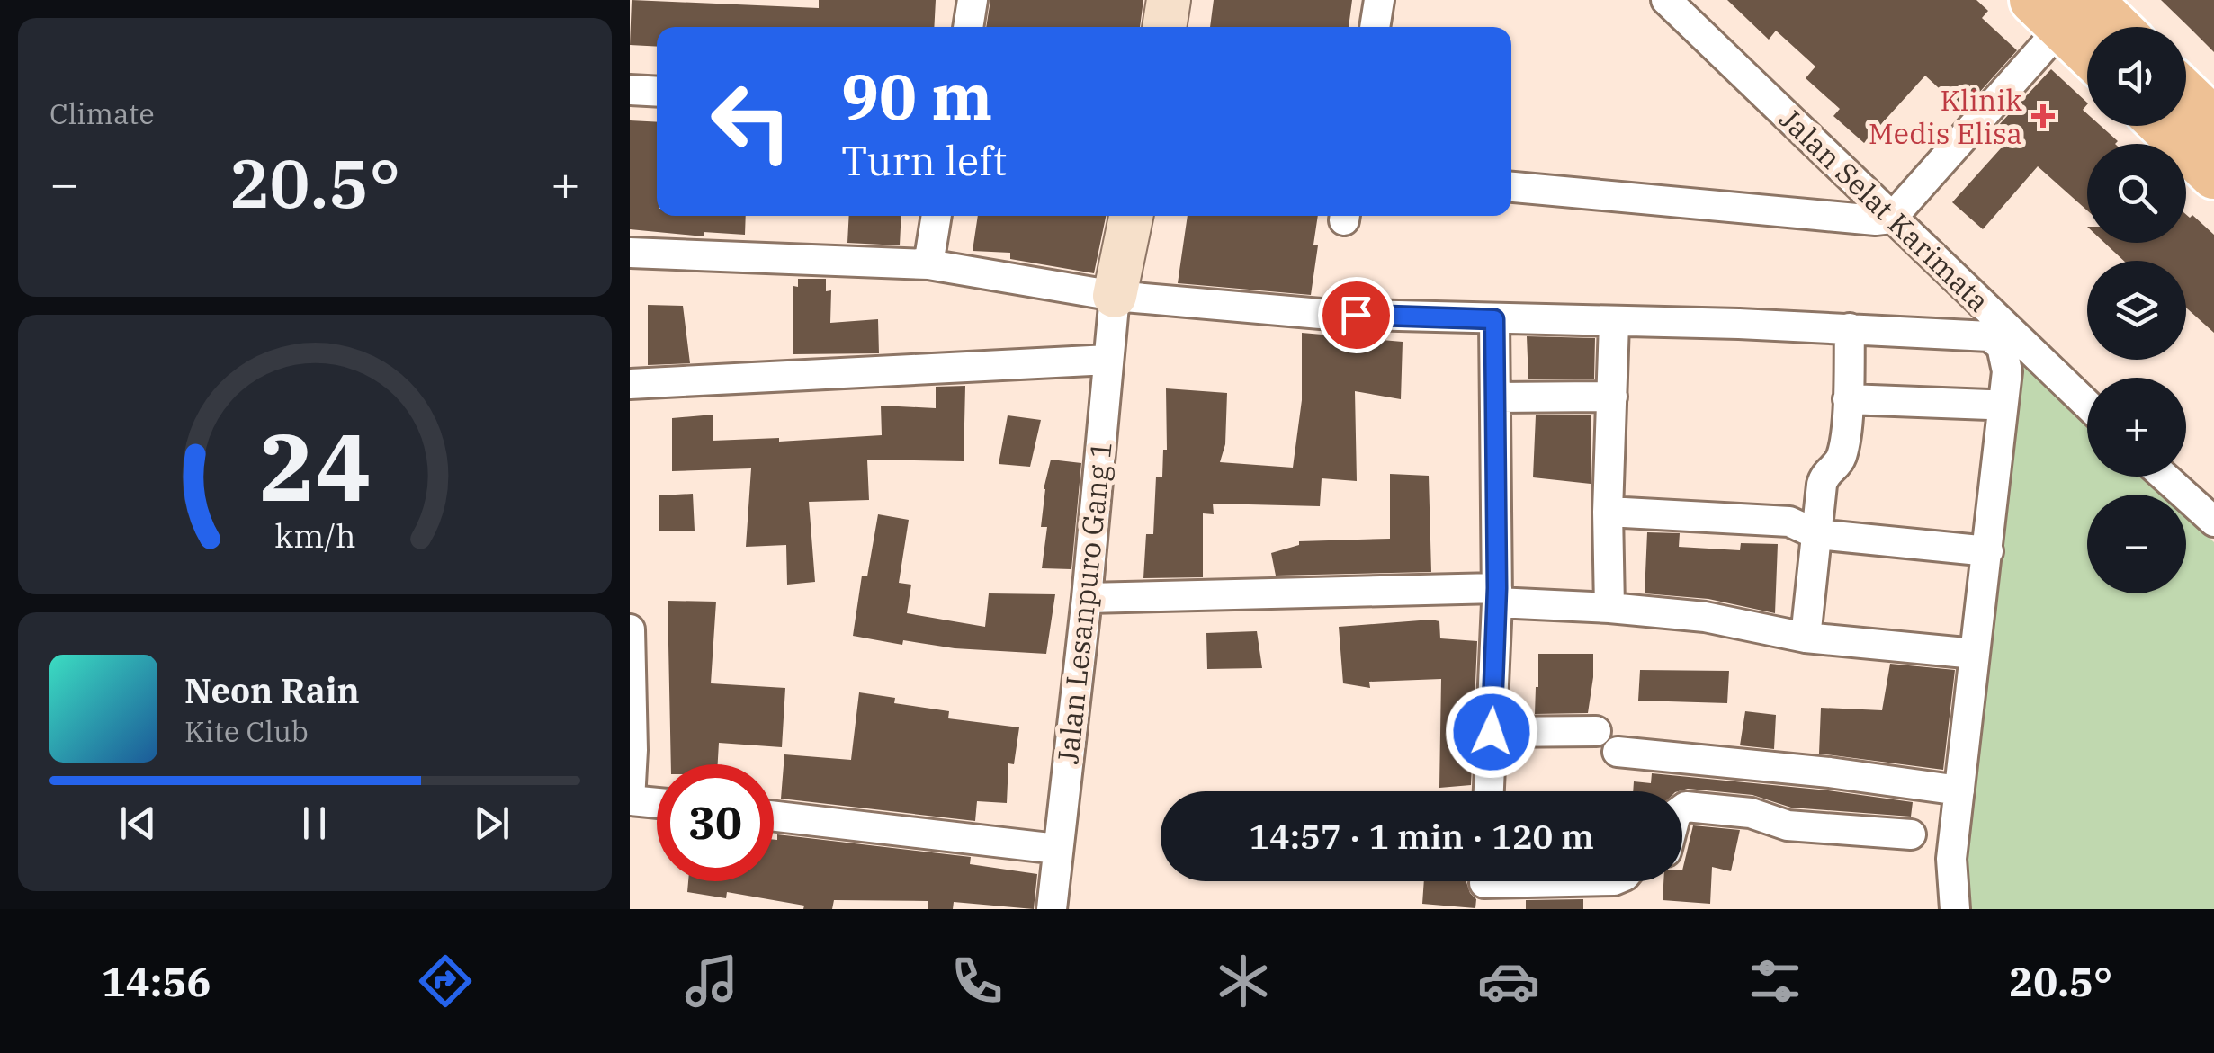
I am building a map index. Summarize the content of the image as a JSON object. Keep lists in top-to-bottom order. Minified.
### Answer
{"streets":{"street":["Jalan Selat Karimata","Jalan Lesanpuro Gang 1"]},"places":{"health":["Klinik Medis Elisa"]},"page":{"tile":"Climate","map_buttons":["+","−"],"turn":["90 m","Turn left"],"heat":["−","20.5°","+"],"song":["Neon Rain","Kite Club"],"limit":"30","trip":"14:57 · 1 min · 120 m","tabs":["14:56","20.5°"],"gauge":["24","km/h"]}}
